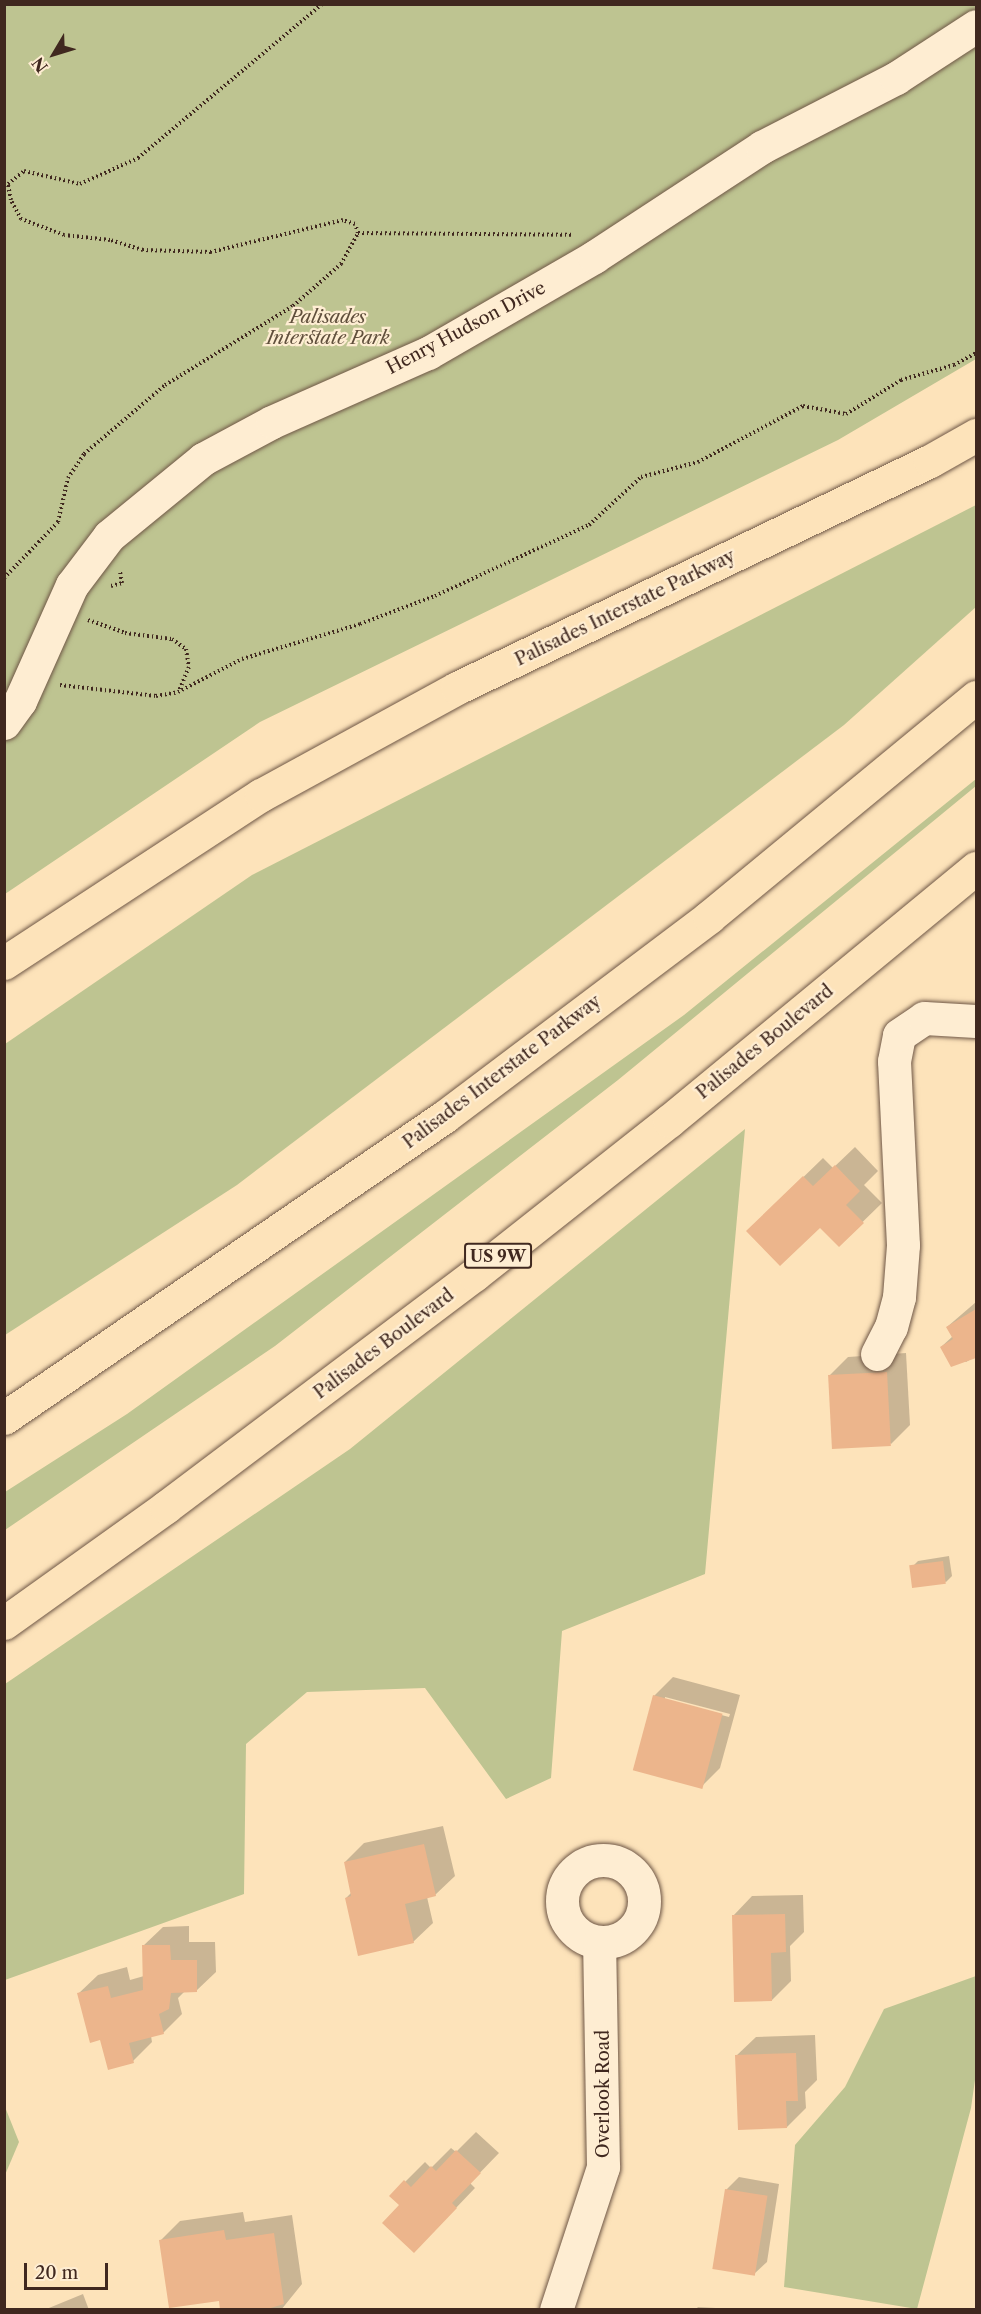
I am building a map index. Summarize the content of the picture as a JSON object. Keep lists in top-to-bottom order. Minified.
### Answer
{"streets":{"main road":["Palisades Interstate Parkway","Palisades Boulevard","US 9W"],"street":["Henry Hudson Drive","Overlook Road"]},"parks":["Palisades Interstate Park"],"scale_bar":"20 m","north":"bottom left"}
